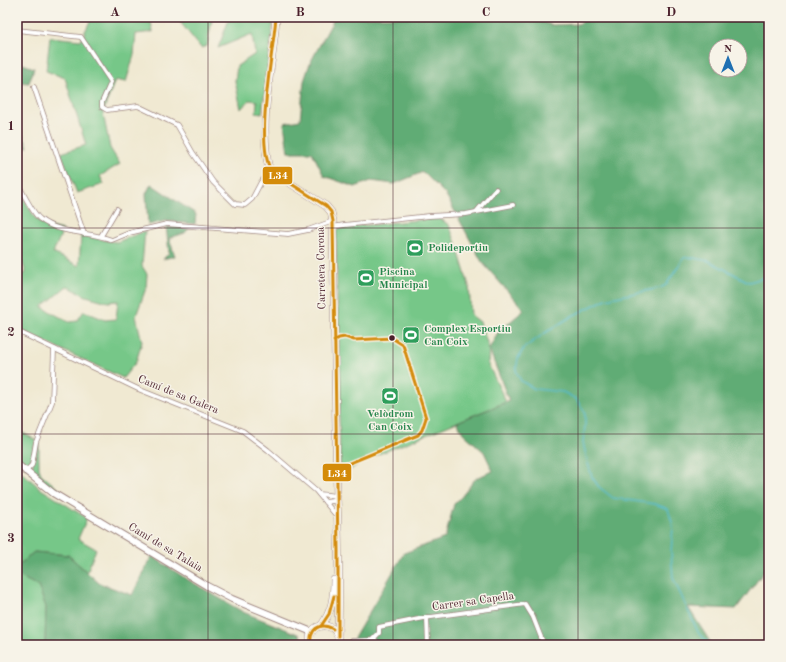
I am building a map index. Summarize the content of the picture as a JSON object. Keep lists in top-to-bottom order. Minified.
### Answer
{"streets":{"main road":["Carretera Corona"],"street":["Camí de sa Galera","Camí de sa Talaia","Carrer sa Capella"]},"crossings":[["Carretera Corona","Camí de sa Galera"]],"places":{"sports":["Polideportiu","Piscina Municipal","Complex Esportiu Can Coix","Velòdrom Can Coix"]},"lines":["transit line L34"],"north":"top","grid":{"columns":["A","B","C","D"],"rows":["1","2","3"]}}
